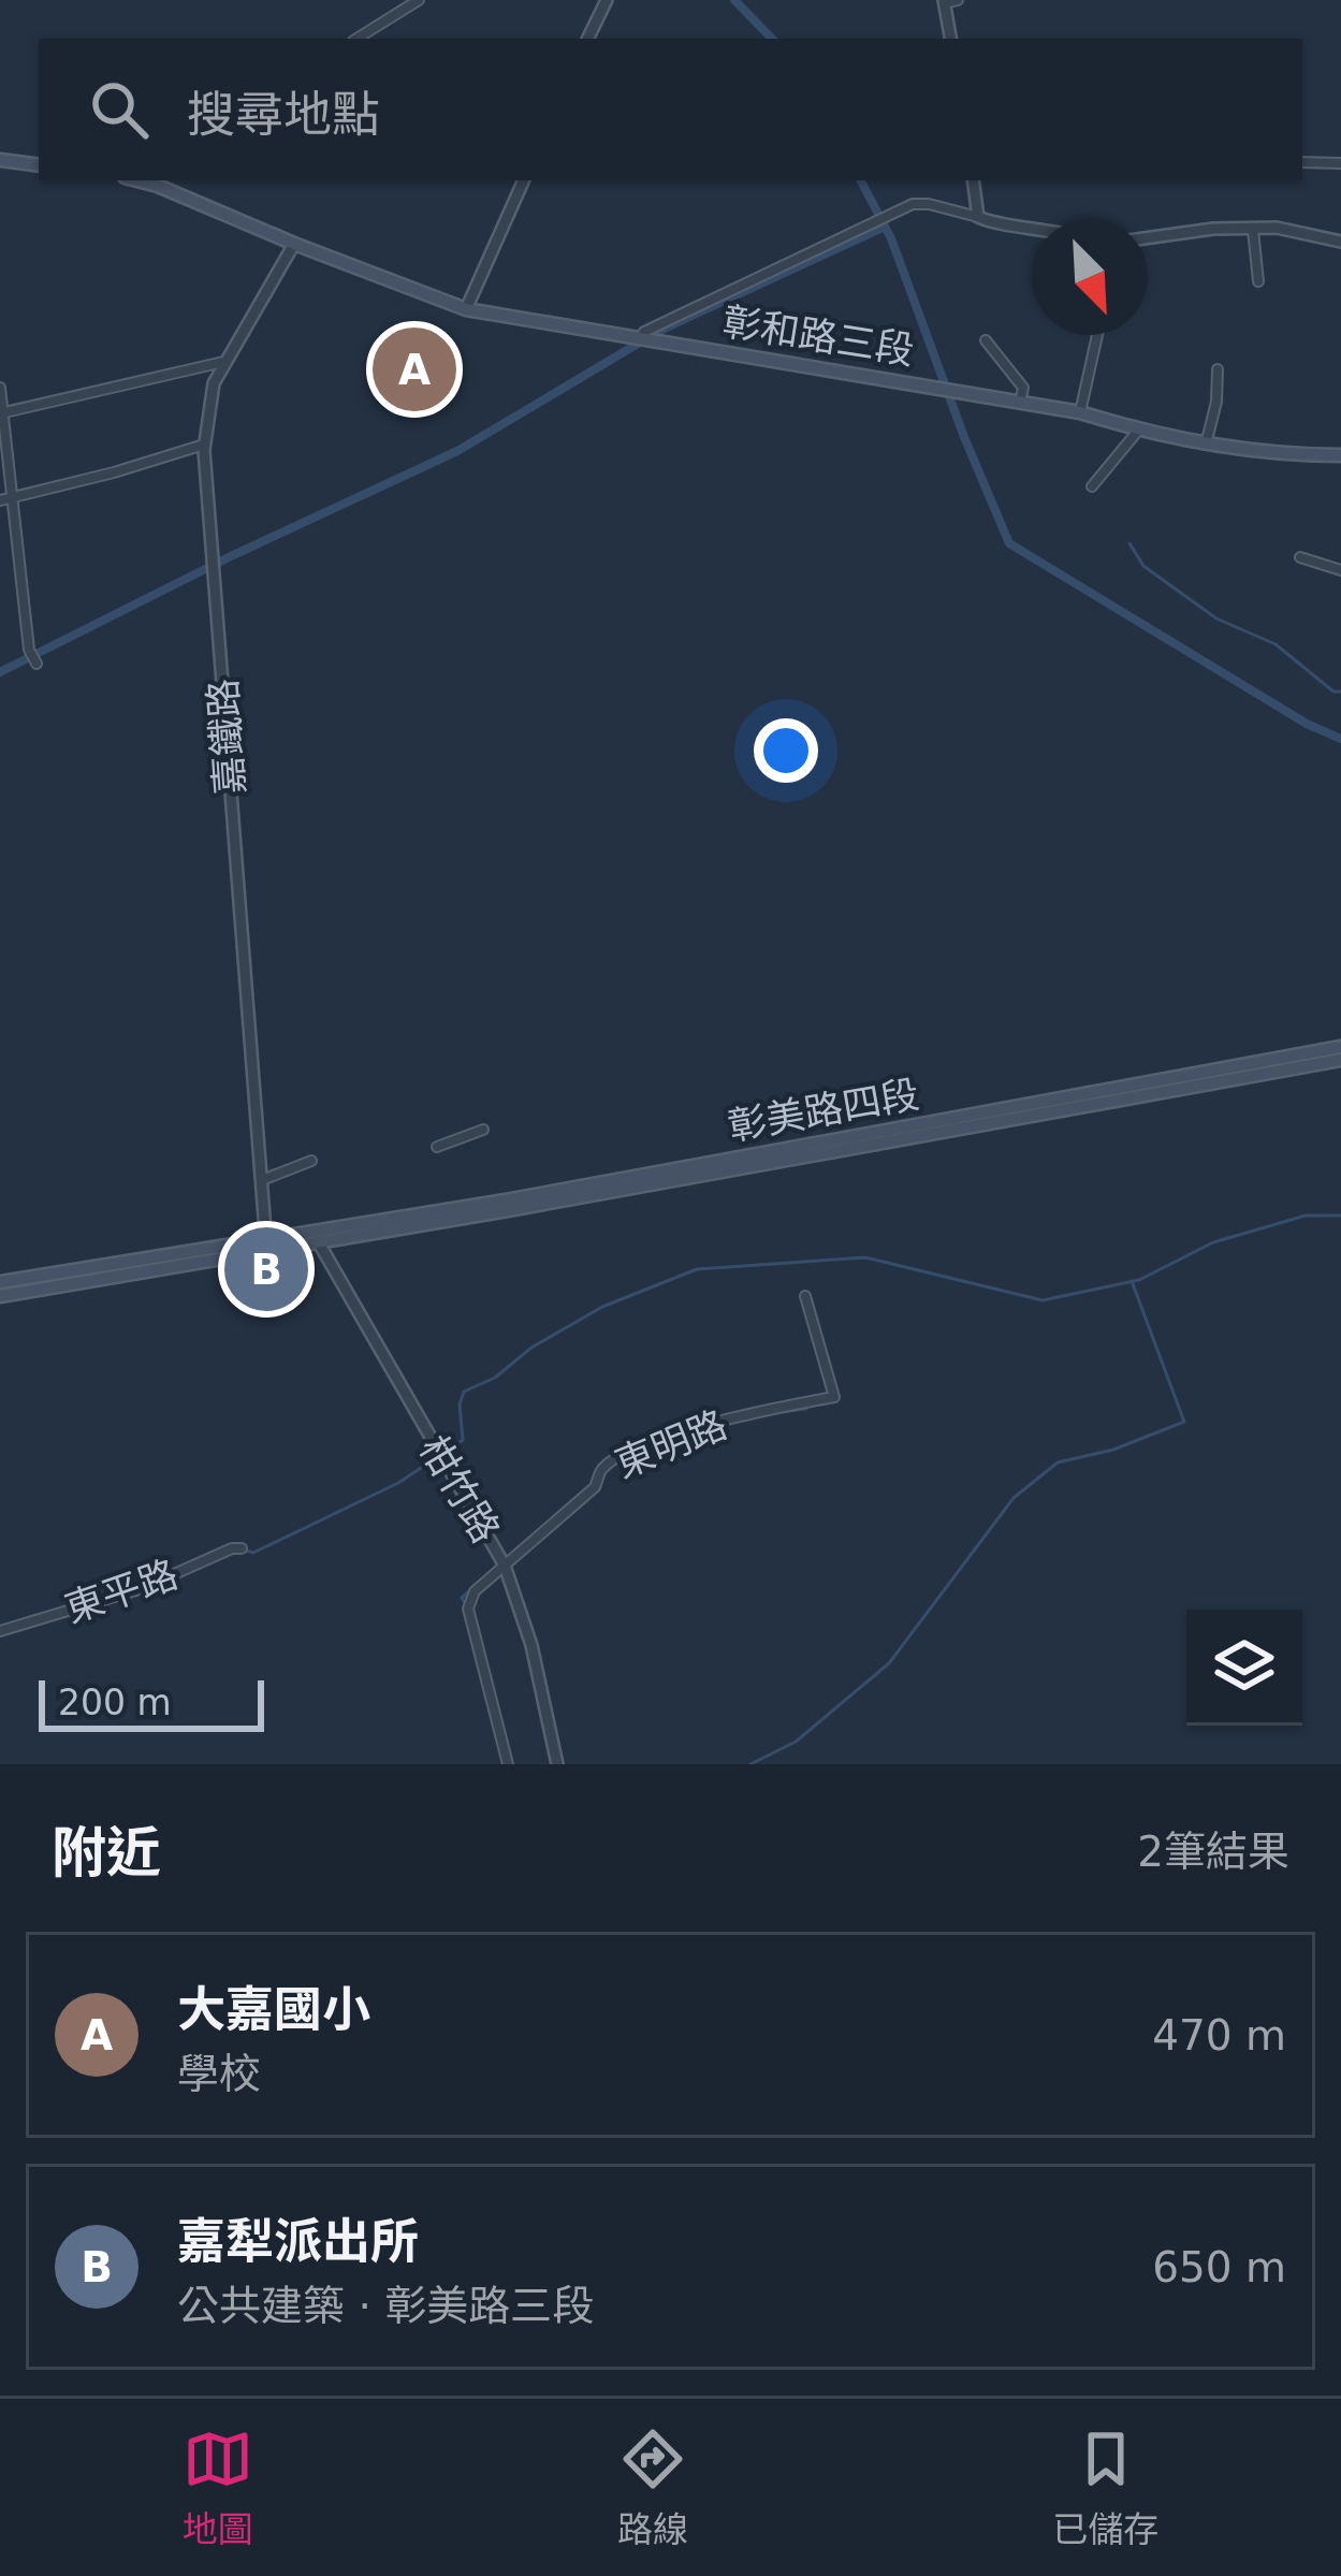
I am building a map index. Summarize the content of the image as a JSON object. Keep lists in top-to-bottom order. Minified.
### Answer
{"streets":{"main road":["彰和路三段","彰美路四段"],"street":["嘉鐵路","東明路","柑竹路","東平路"]},"crossings":[["彰和路三段","嘉鐵路"],["嘉鐵路","彰美路四段"],["彰美路四段","柑竹路"],["東明路","柑竹路"]],"scale_bar":"200 m","north":"bottom right","page":{"search":"搜尋地點","pins":["A","B"],"scale":"200 m","heading":["附近","2筆結果"],"list":[{"mark":"A","name":"大嘉國小","note":"學校","value":"470 m"},{"mark":"B","name":"嘉犁派出所","note":"公共建築 · 彰美路三段","value":"650 m"}],"nav":["地圖","路線","已儲存"]}}
